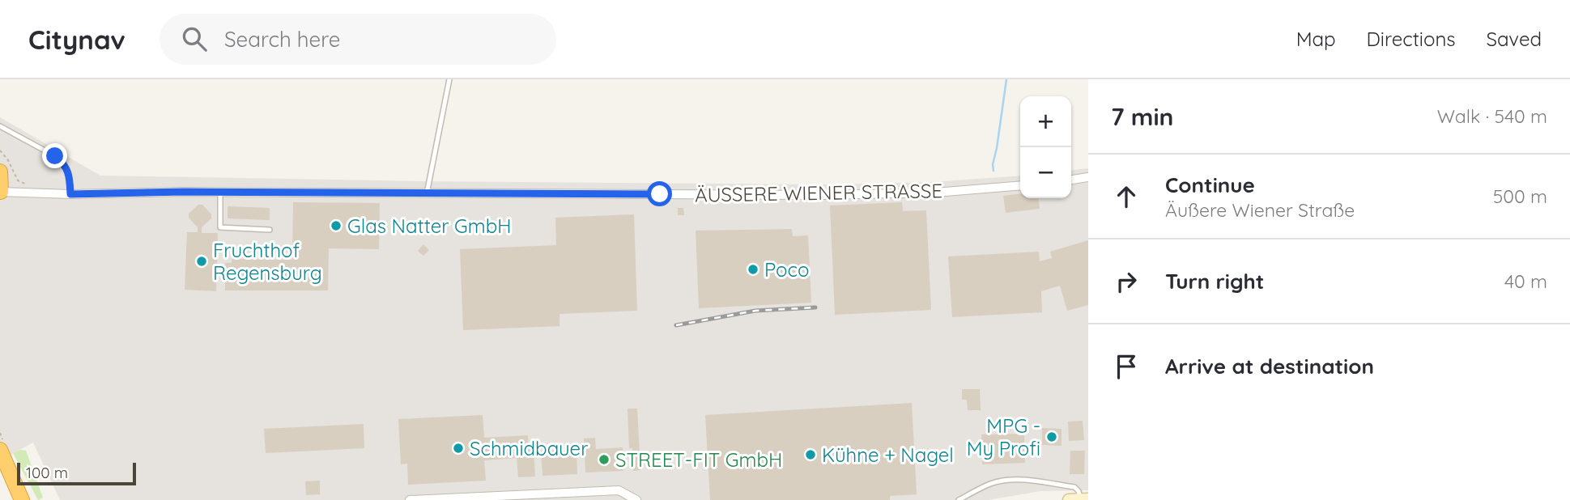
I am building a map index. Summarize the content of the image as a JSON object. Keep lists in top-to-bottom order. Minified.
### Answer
{"streets":{"street":["ÄUSSERE WIENER STRASSE"]},"places":["Glas Natter GmbH","Fruchthof Regensburg","Poco","MPG - My Profi","Schmidbauer","Kühne + Nagel","STREET-FIT GmbH"],"scale_bar":"100 m","page":{"header":"Citynav","search":"Search here","nav":["Map","Directions","Saved"],"heading":["7 min","Walk · 540 m"],"map_buttons":["+","−"],"list":[["Continue","Äußere Wiener Straße","500 m"],["Turn right","40 m"],"Arrive at destination"],"scale":"100 m"}}
